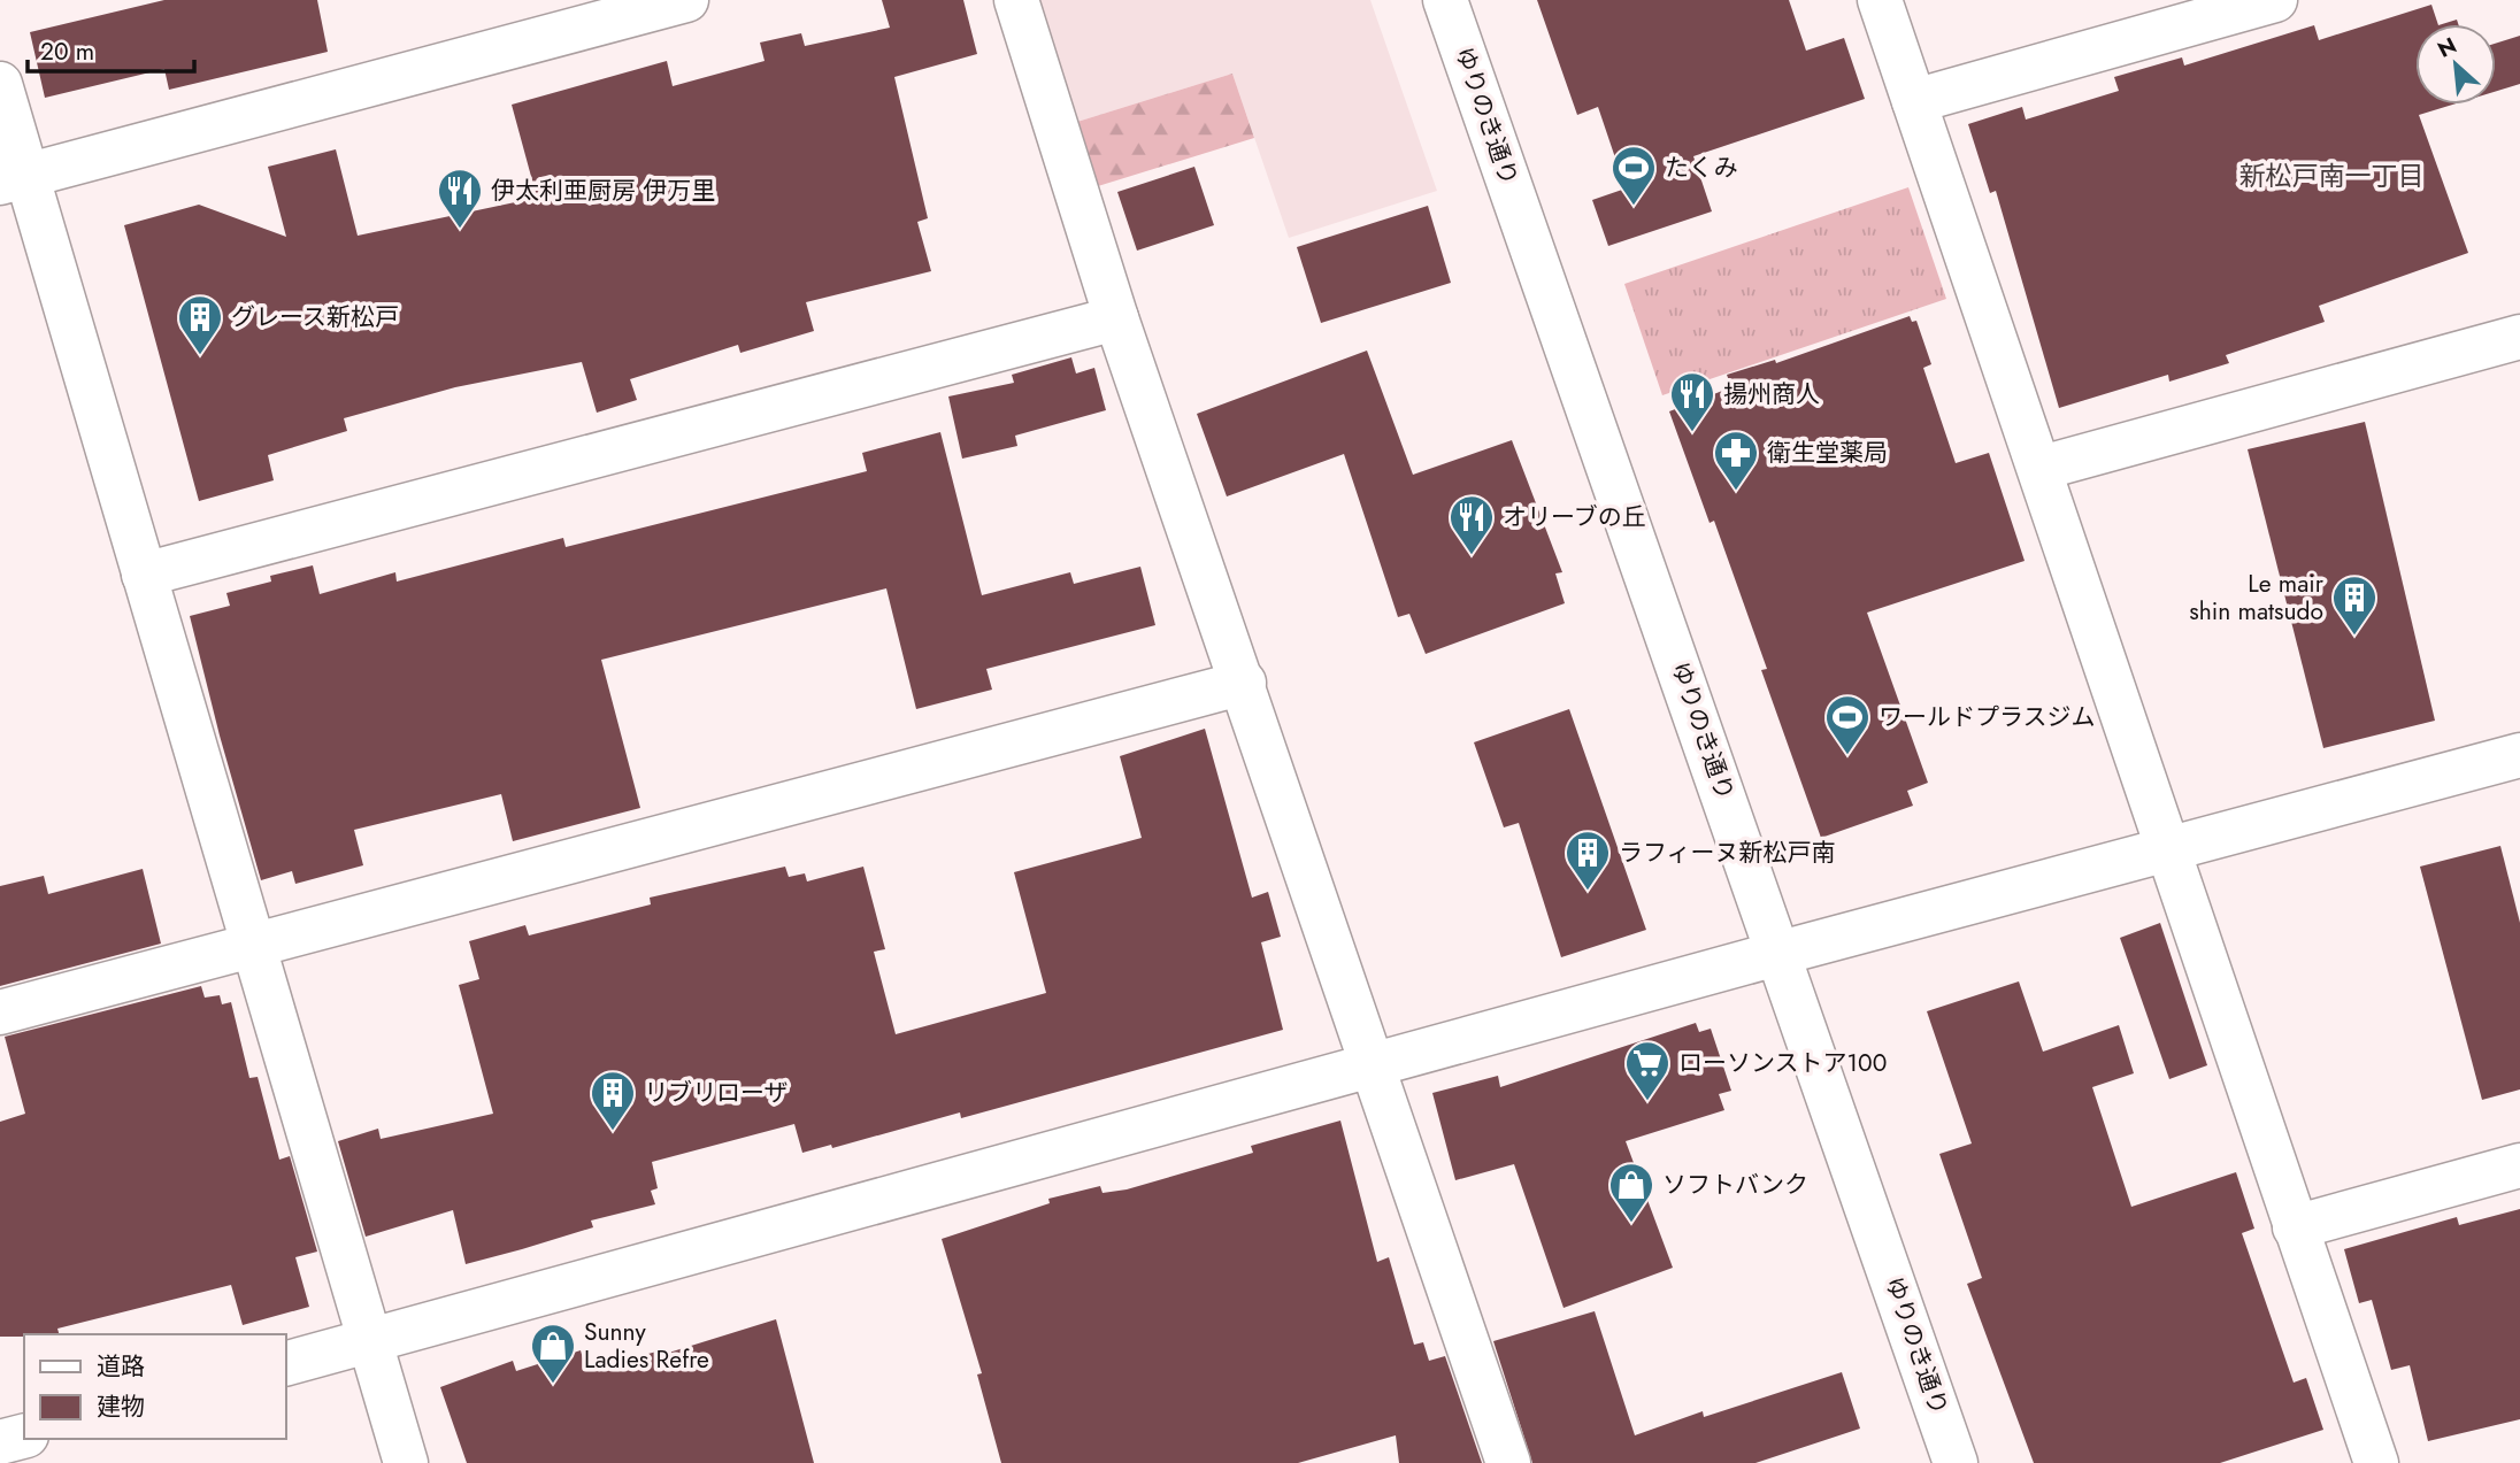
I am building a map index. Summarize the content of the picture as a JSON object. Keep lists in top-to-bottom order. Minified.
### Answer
{"streets":{"street":["ゆりのき通り"]},"districts":["新松戸南一丁目"],"places":{"sports":["たくみ","ワールドプラスジム"],"restaurant":["伊太利亜厨房 伊万里","揚州商人","オリーブの丘"],"building":["グレース新松戸","Le mair shin matsudo","ラフィーヌ新松戸南","リブリローザ"],"pharmacy":["衛生堂薬局"],"supermarket":["ローソンストア100"],"shop":["ソフトバンク","Sunny Ladies Refre"]},"legend":["道路","建物"],"scale_bar":"20 m","north":"top left"}
